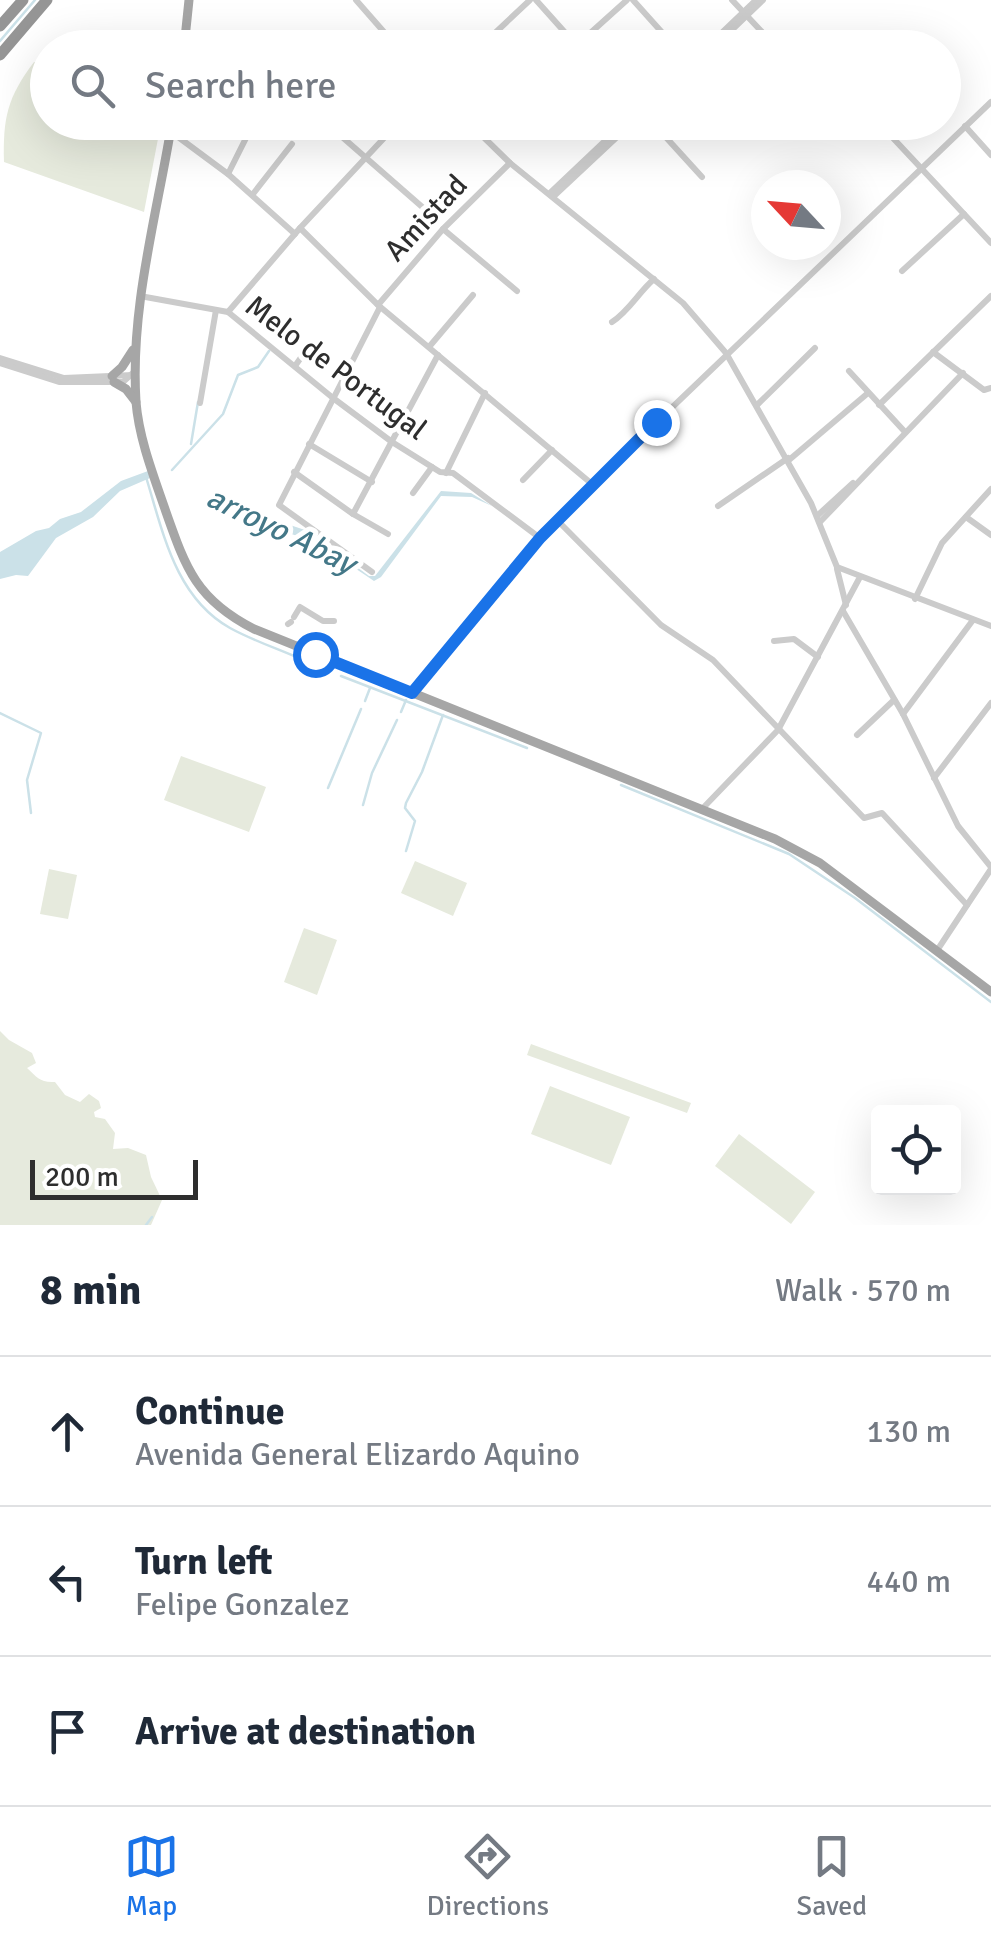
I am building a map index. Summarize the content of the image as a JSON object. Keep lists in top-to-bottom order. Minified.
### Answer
{"streets":{"street":["Amistad","Melo de Portugal"]},"crossings":[["Amistad","Melo de Portugal"]],"water":["arroyo Abay"],"scale_bar":"200 m","north":"top left","page":{"search":"Search here","scale":"200 m","heading":["8 min","Walk · 570 m"],"list":[["Continue","Avenida General Elizardo Aquino","130 m"],["Turn left","Felipe Gonzalez","440 m"],"Arrive at destination"],"nav":["Map","Directions","Saved"]}}
